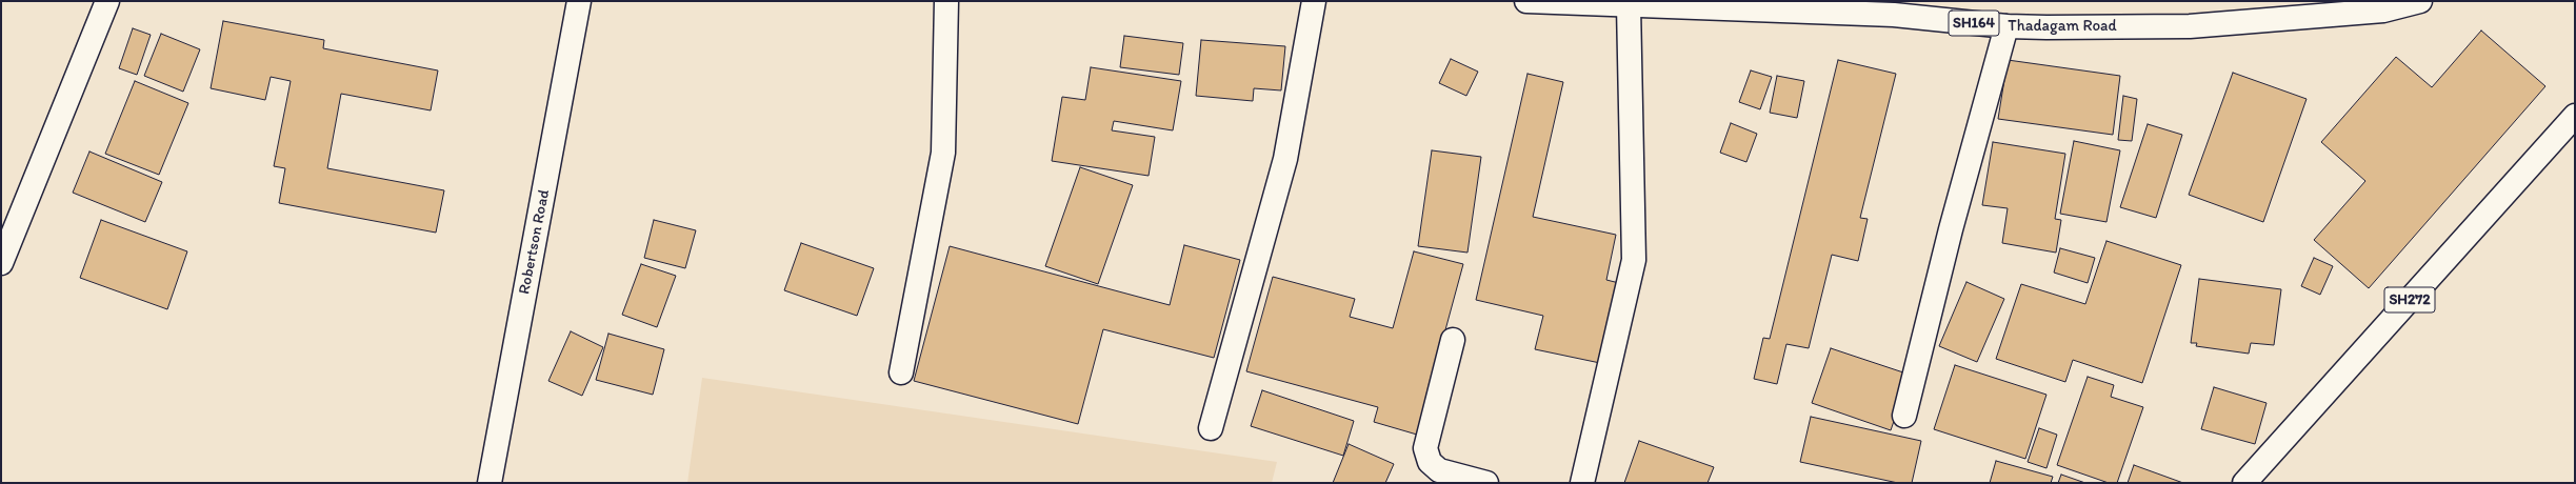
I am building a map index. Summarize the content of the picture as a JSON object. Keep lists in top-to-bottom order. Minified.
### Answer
{"streets":{"street":["SH164","Thadagam Road","Robertson Road","SH272"]}}
